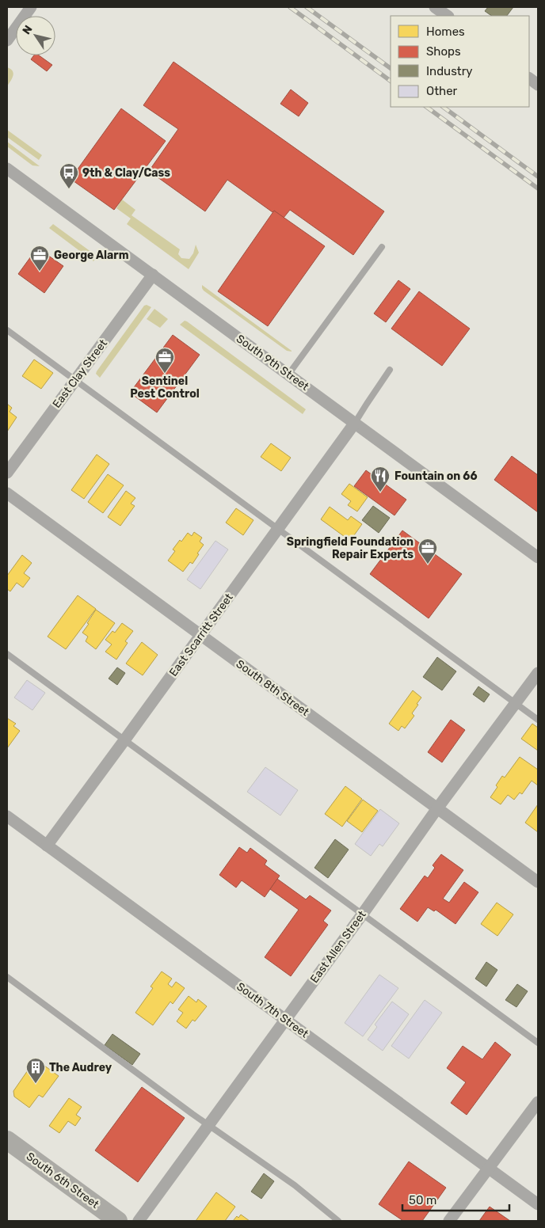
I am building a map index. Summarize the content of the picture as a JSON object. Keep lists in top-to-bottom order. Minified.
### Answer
{"streets":{"main road":["South 6th Street"],"street":["South 9th Street","East Clay Street","East Scarritt Street","South 8th Street","East Allen Street","South 7th Street"]},"crossings":[["South 9th Street","East Clay Street"],["South 9th Street","East Scarritt Street"],["East Scarritt Street","South 8th Street"],["East Scarritt Street","South 7th Street"],["South 8th Street","East Allen Street"],["East Allen Street","South 7th Street"]],"places":{"bus stop":["9th & Clay/Cass"],"office":["George Alarm","Sentinel Pest Control","Springfield Foundation Repair Experts"],"restaurant":["Fountain on 66"],"building":["The Audrey"]},"legend":["Homes","Shops","Industry","Other"],"scale_bar":"50 m","north":"top left"}
